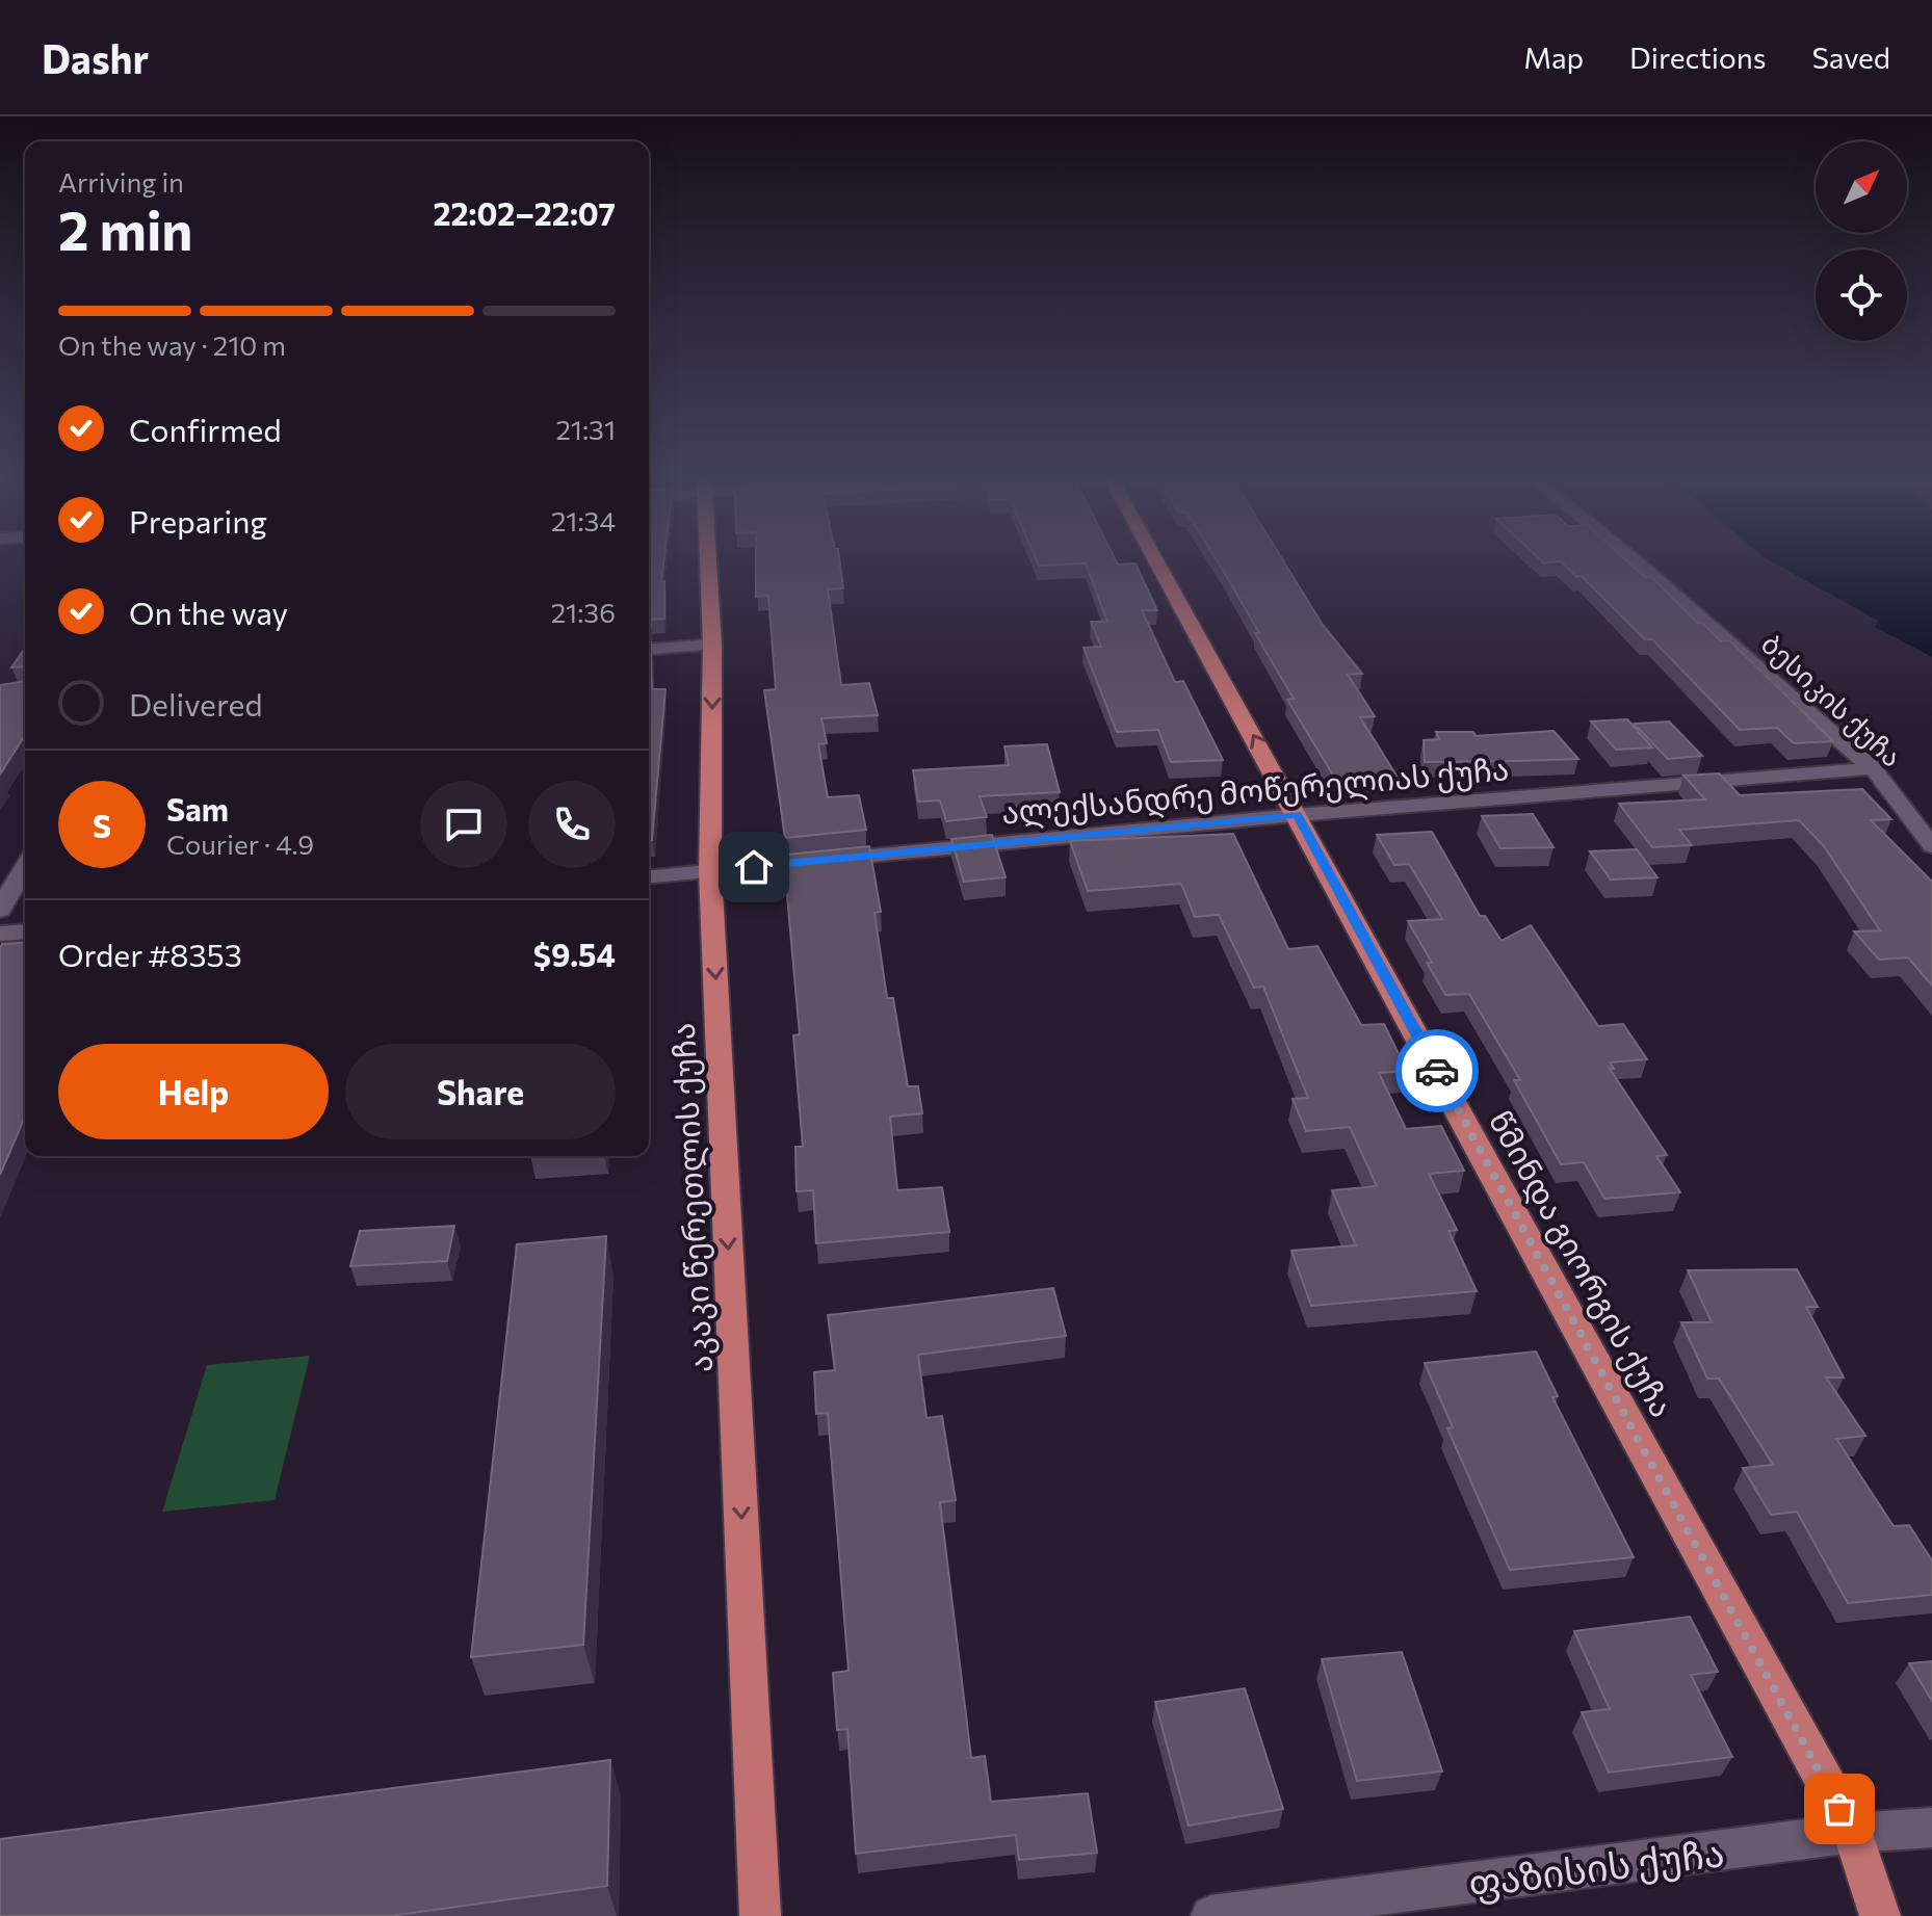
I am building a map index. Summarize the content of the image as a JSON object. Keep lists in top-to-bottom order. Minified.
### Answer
{"streets":{"main road":["აკაკი წერეთლის ქუჩა","წმინდა გიორგის ქუჩა"],"street":["ბესიკის ქუჩა","ალექსანდრე მოწერელიას ქუჩა","ფაზისის ქუჩა"]},"crossings":[["ბესიკის ქუჩა","ალექსანდრე მოწერელიას ქუჩა"],["ალექსანდრე მოწერელიას ქუჩა","აკაკი წერეთლის ქუჩა"],["ალექსანდრე მოწერელიას ქუჩა","წმინდა გიორგის ქუჩა"],["წმინდა გიორგის ქუჩა","ფაზისის ქუჩა"]],"one_way":["აკაკი წერეთლის ქუჩა"],"north":"top right","page":{"header":"Dashr","nav":["Map","Directions","Saved"],"heading":["2 min","Arriving in","22:02–22:07"],"panel":["Sam","Courier · 4.9","Order #8353","$9.54"],"bar":"On the way · 210 m","list":[["Confirmed","21:31"],["Preparing","21:34"],["On the way","21:36"],"Delivered"],"round":"S","buttons":["Help","Share"]}}
